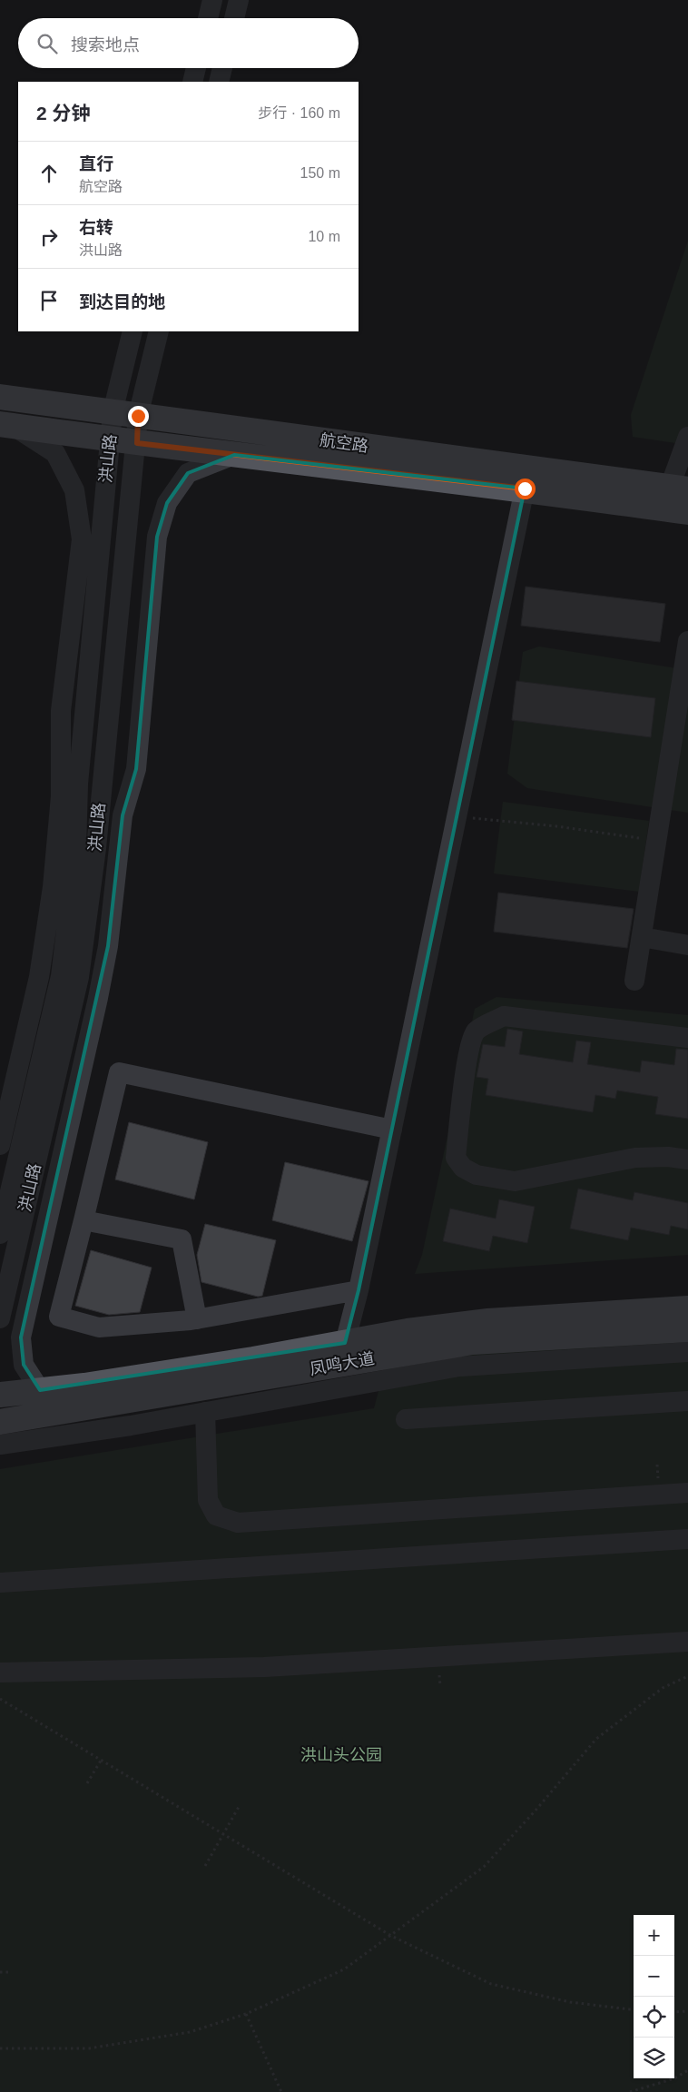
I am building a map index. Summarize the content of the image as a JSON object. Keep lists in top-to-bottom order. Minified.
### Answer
{"streets":{"main road":["航空路","凤鸣大道"],"street":["洪山路"]},"crossings":[["航空路","洪山路"]],"parks":["洪山头公园"],"page":{"search":"搜索地点","heading":["2 分钟","步行 · 160 m"],"list":[["直行","航空路","150 m"],["右转","洪山路","10 m"],"到达目的地"],"map_buttons":["+","−"]}}
